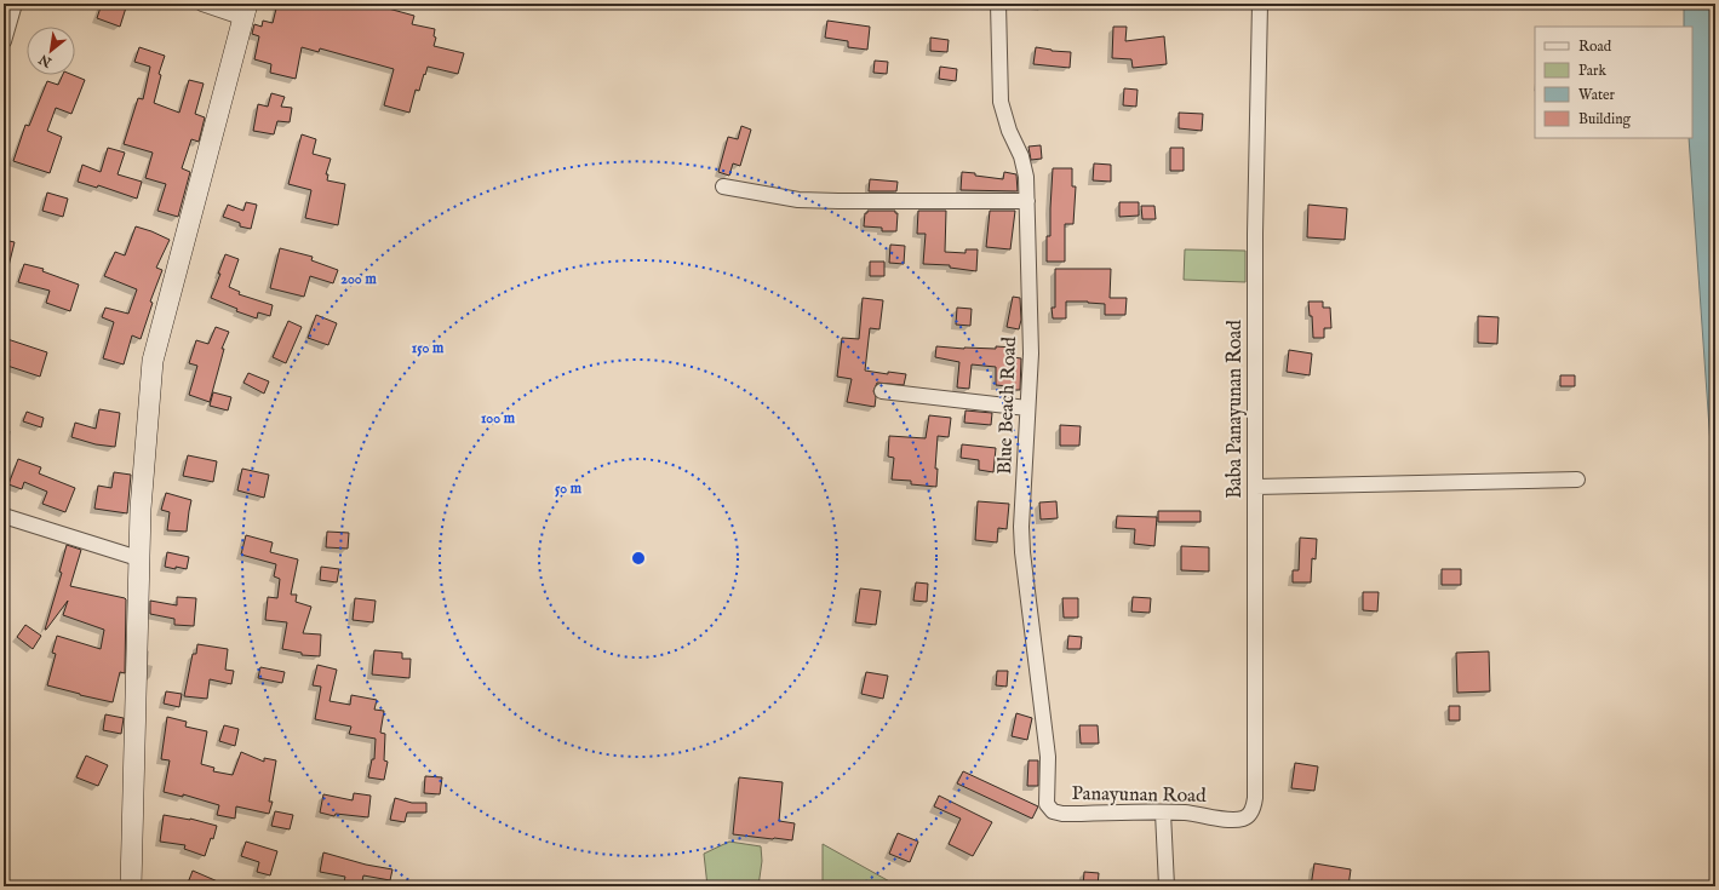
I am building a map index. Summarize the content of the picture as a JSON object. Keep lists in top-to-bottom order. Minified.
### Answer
{"streets":{"street":["Blue Beach Road","Baba Panayunan Road","Panayunan Road"]},"crossings":[["Blue Beach Road","Panayunan Road"],["Baba Panayunan Road","Panayunan Road"]],"legend":["Road","Park","Water","Building"],"north":"bottom left","rings":["200 m","150 m","100 m","50 m"]}
